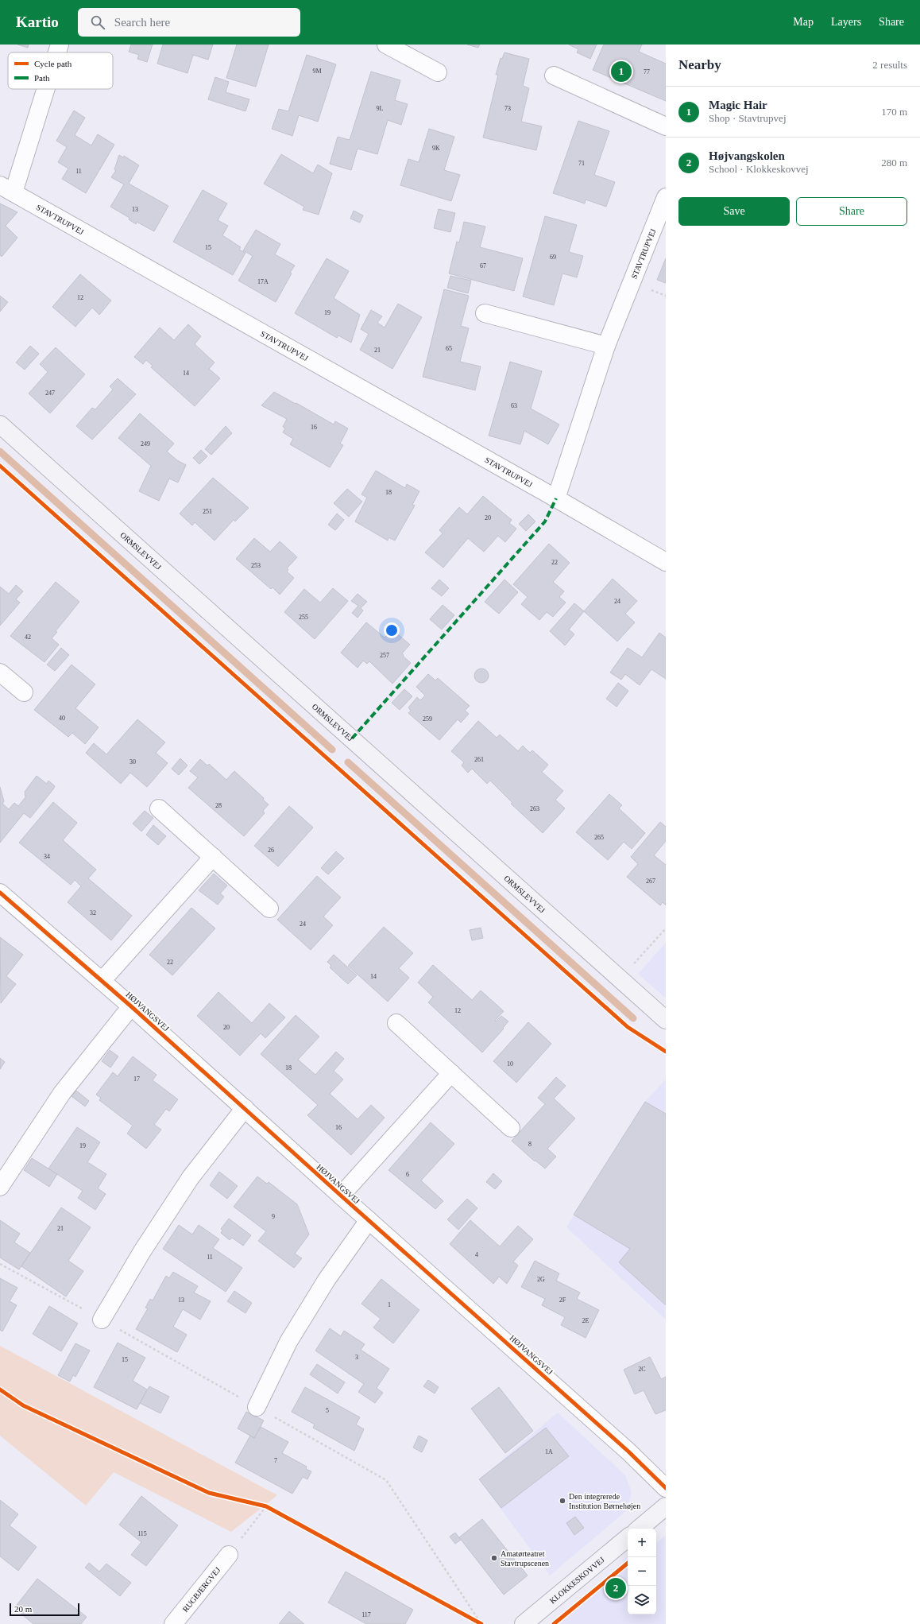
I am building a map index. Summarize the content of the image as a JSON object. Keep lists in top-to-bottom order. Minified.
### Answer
{"streets":{"street":["STAVTRUPVEJ","ORMSLEVVEJ","HØJVANGSVEJ","KLOKKESKOVVEJ","RUGBJERGVEJ"]},"places":["Den integrerede Institution Børnehøjen","Amatørteatret Stavtrupscenen"],"house_numbers":["9M","77","9L","73","9K","71","11","13","15","69","67","17A","12","19","65","21","14","247","63","16","249","18","251","20","22","253","24","255","42","257","40","259","261","30","28","263","265","26","34","267","32","24","22","14","12","20","10","18","17","16","8","19","6","9","21","4","11","2G","13","2F","1","2E","3","15","2C","5","1A","7","115","117"],"legend":["Cycle path","Path"],"scale_bar":"20 m","page":{"header":"Kartio","search":"Search here","nav":["Map","Layers","Share"],"heading":["Nearby","2 results"],"pins":["1","2"],"list":[{"mark":"1","name":"Magic Hair","note":"Shop · Stavtrupvej","value":"170 m"},{"mark":"2","name":"Højvangskolen","note":"School · Klokkeskovvej","value":"280 m"}],"buttons":["Save","Share"],"map_buttons":["+","−"],"scale":"20 m"}}
